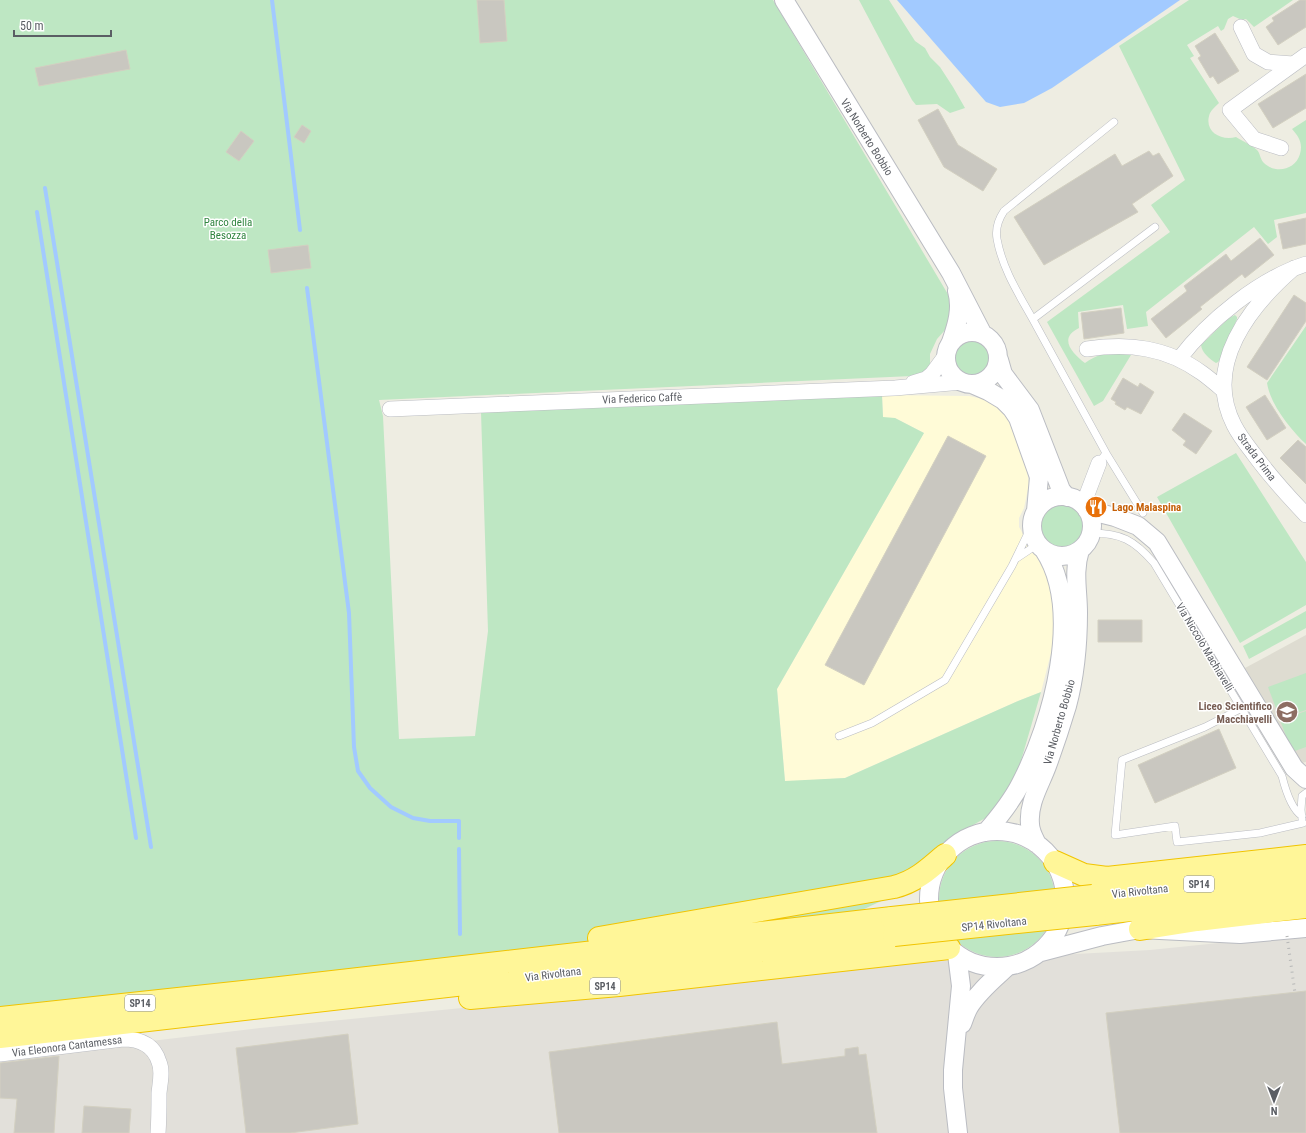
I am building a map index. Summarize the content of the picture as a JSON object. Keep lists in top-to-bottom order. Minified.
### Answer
{"streets":{"highway":["SP14","Via Rivoltana","SP14 Rivoltana"],"street":["Via Norberto Bobbio","Via Federico Caffè","Strada Prima","Via Eleonora Cantamessa"],"lane":["Via Niccolò Machiavelli"]},"crossings":[["Via Norberto Bobbio","Via Niccolò Machiavelli"],["Via Norberto Bobbio","SP14"],["SP14","Via Rivoltana"],["Via Rivoltana","SP14 Rivoltana"]],"parks":["Parco della Besozza"],"places":{"restaurant":["Lago Malaspina"],"school or university":["Liceo Scientifico Macchiavelli"]},"scale_bar":"50 m","north":"bottom"}
